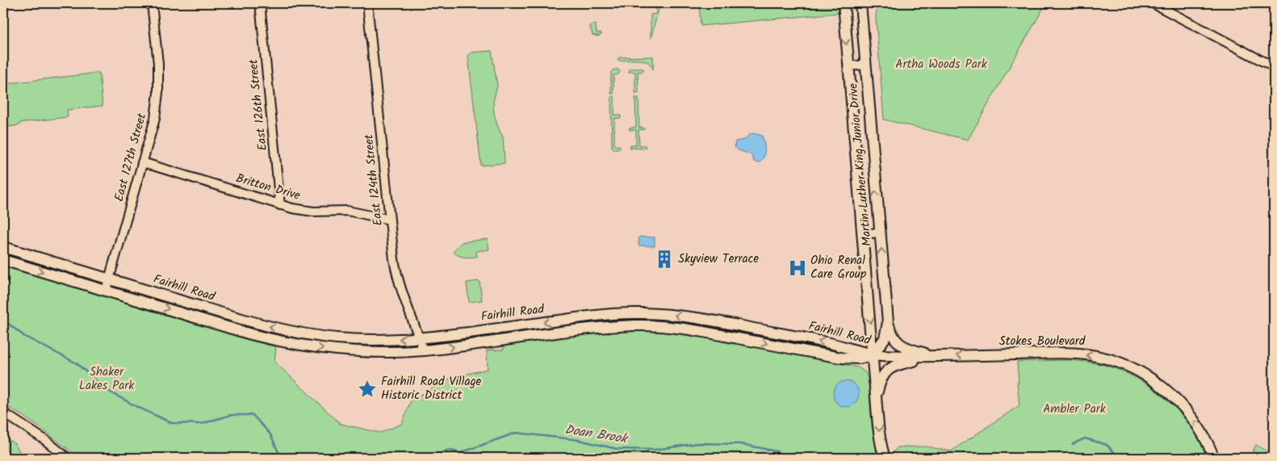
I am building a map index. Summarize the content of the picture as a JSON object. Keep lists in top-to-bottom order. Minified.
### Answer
{"streets":{"main road":["Martin Luther King Junior Drive","Fairhill Road","Stokes Boulevard"],"street":["East 126th Street","East 127th Street","East 124th Street","Britton Drive"]},"crossings":[["East 126th Street","Britton Drive"],["East 127th Street","Britton Drive"],["East 127th Street","Fairhill Road"],["Martin Luther King Junior Drive","Fairhill Road"],["Martin Luther King Junior Drive","Stokes Boulevard"],["East 124th Street","Britton Drive"],["East 124th Street","Fairhill Road"],["Fairhill Road","Stokes Boulevard"]],"one_way":["Stokes Boulevard"],"water":["Doan Brook"],"parks":["Artha Woods Park","Shaker Lakes Park","Ambler Park"],"places":{"building":["Skyview Terrace"],"hospital":["Ohio Renal Care Group"],"place":["Fairhill Road Village Historic District"]}}
